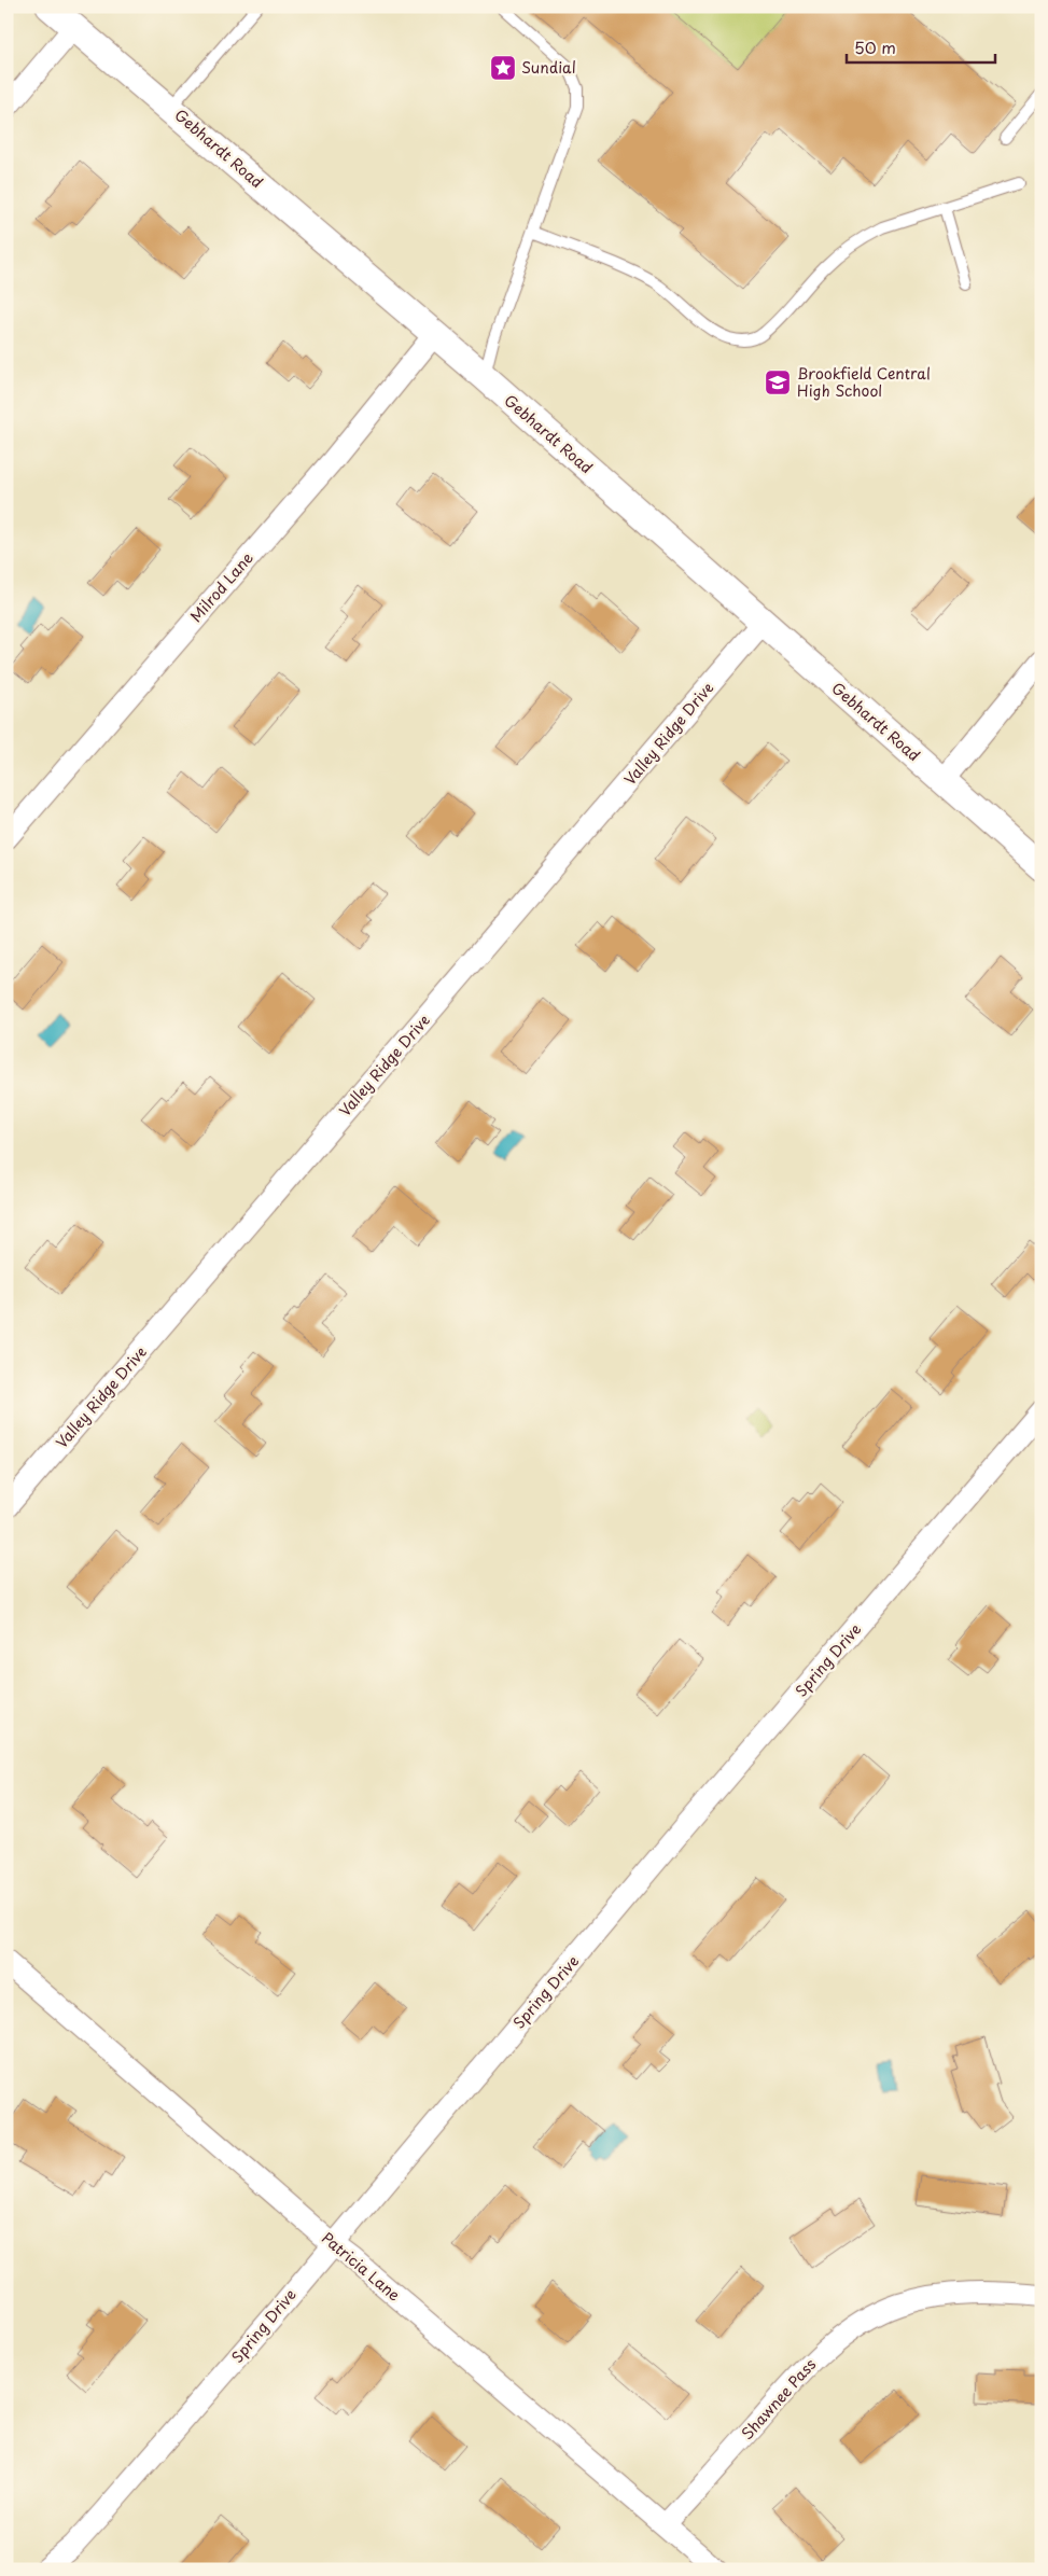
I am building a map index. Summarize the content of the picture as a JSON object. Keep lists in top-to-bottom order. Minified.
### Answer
{"streets":{"street":["Gebhardt Road","Milrod Lane","Valley Ridge Drive","Spring Drive","Patricia Lane","Shawnee Pass"]},"crossings":[["Gebhardt Road","Milrod Lane"],["Gebhardt Road","Valley Ridge Drive"],["Spring Drive","Patricia Lane"],["Patricia Lane","Shawnee Pass"]],"places":{"place":["Sundial"],"school or university":["Brookfield Central High School"]},"scale_bar":"50 m"}
